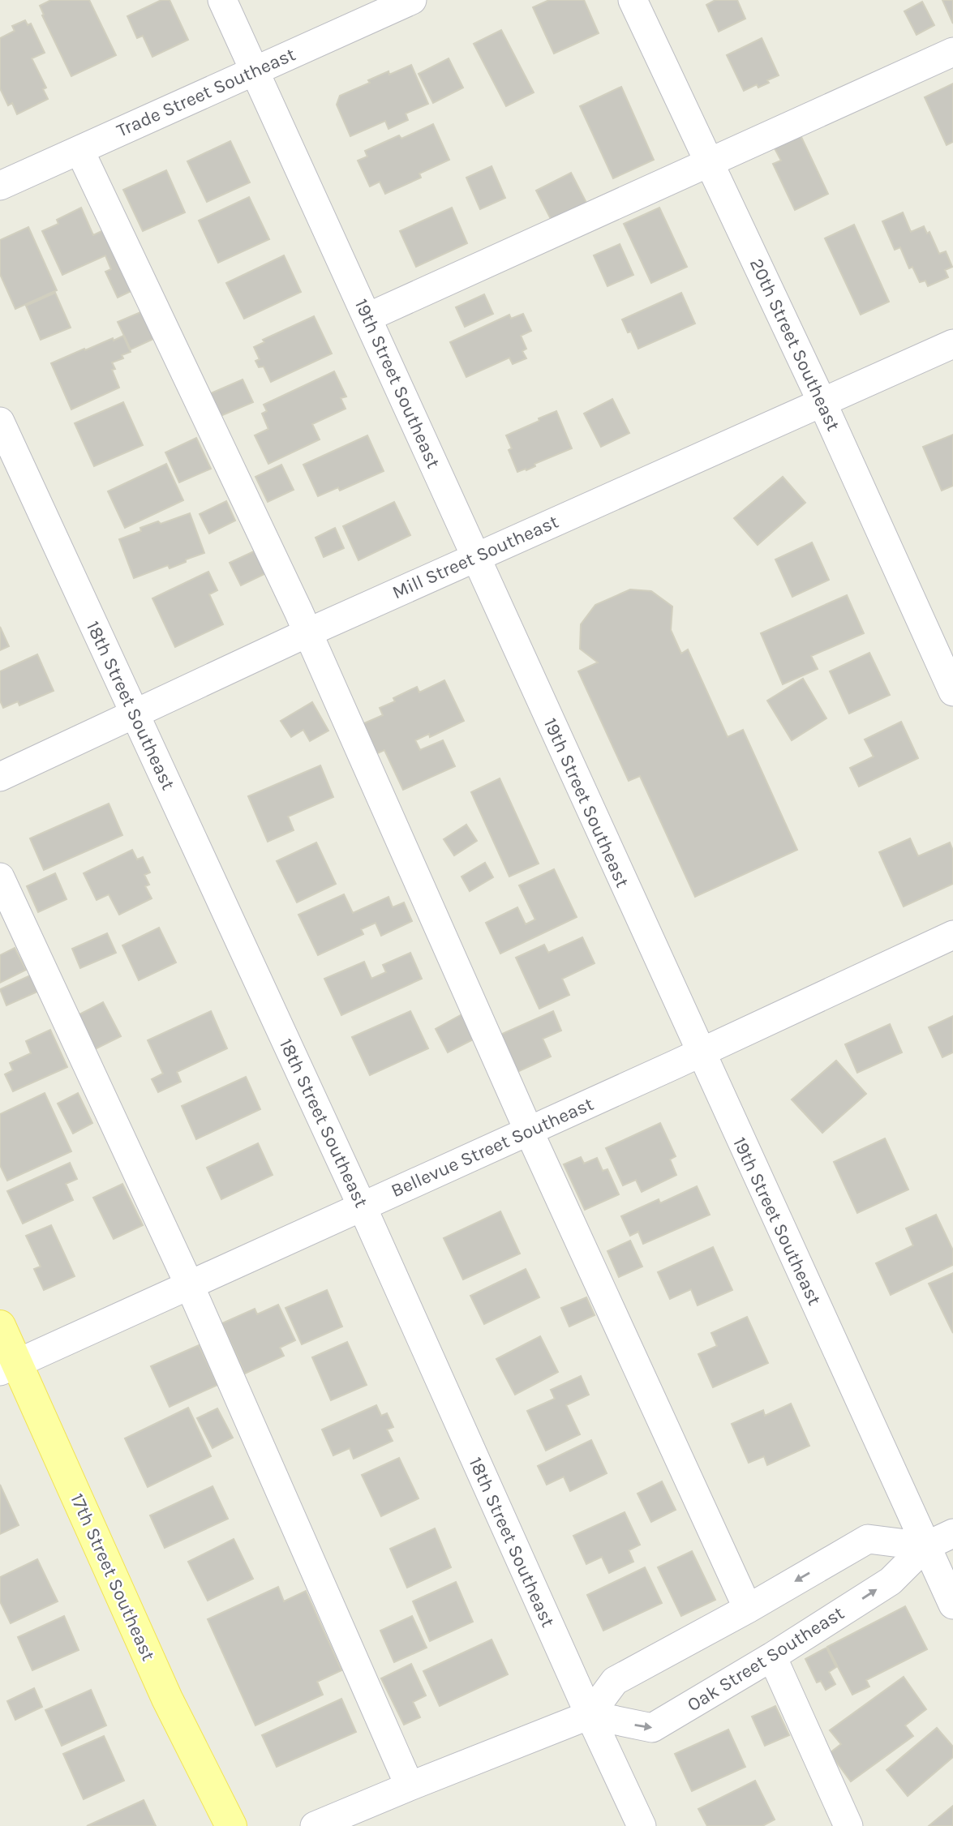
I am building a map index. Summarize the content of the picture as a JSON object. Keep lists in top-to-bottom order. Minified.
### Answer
{"streets":{"main road":["17th Street Southeast"],"street":["Trade Street Southeast","20th Street Southeast","19th Street Southeast","Mill Street Southeast","18th Street Southeast","Bellevue Street Southeast","Oak Street Southeast"]},"crossings":[["Trade Street Southeast","19th Street Southeast"],["20th Street Southeast","Mill Street Southeast"],["19th Street Southeast","Mill Street Southeast"],["19th Street Southeast","Bellevue Street Southeast"],["19th Street Southeast","Oak Street Southeast"],["Mill Street Southeast","18th Street Southeast"],["18th Street Southeast","Bellevue Street Southeast"],["18th Street Southeast","Oak Street Southeast"],["Bellevue Street Southeast","17th Street Southeast"]]}
